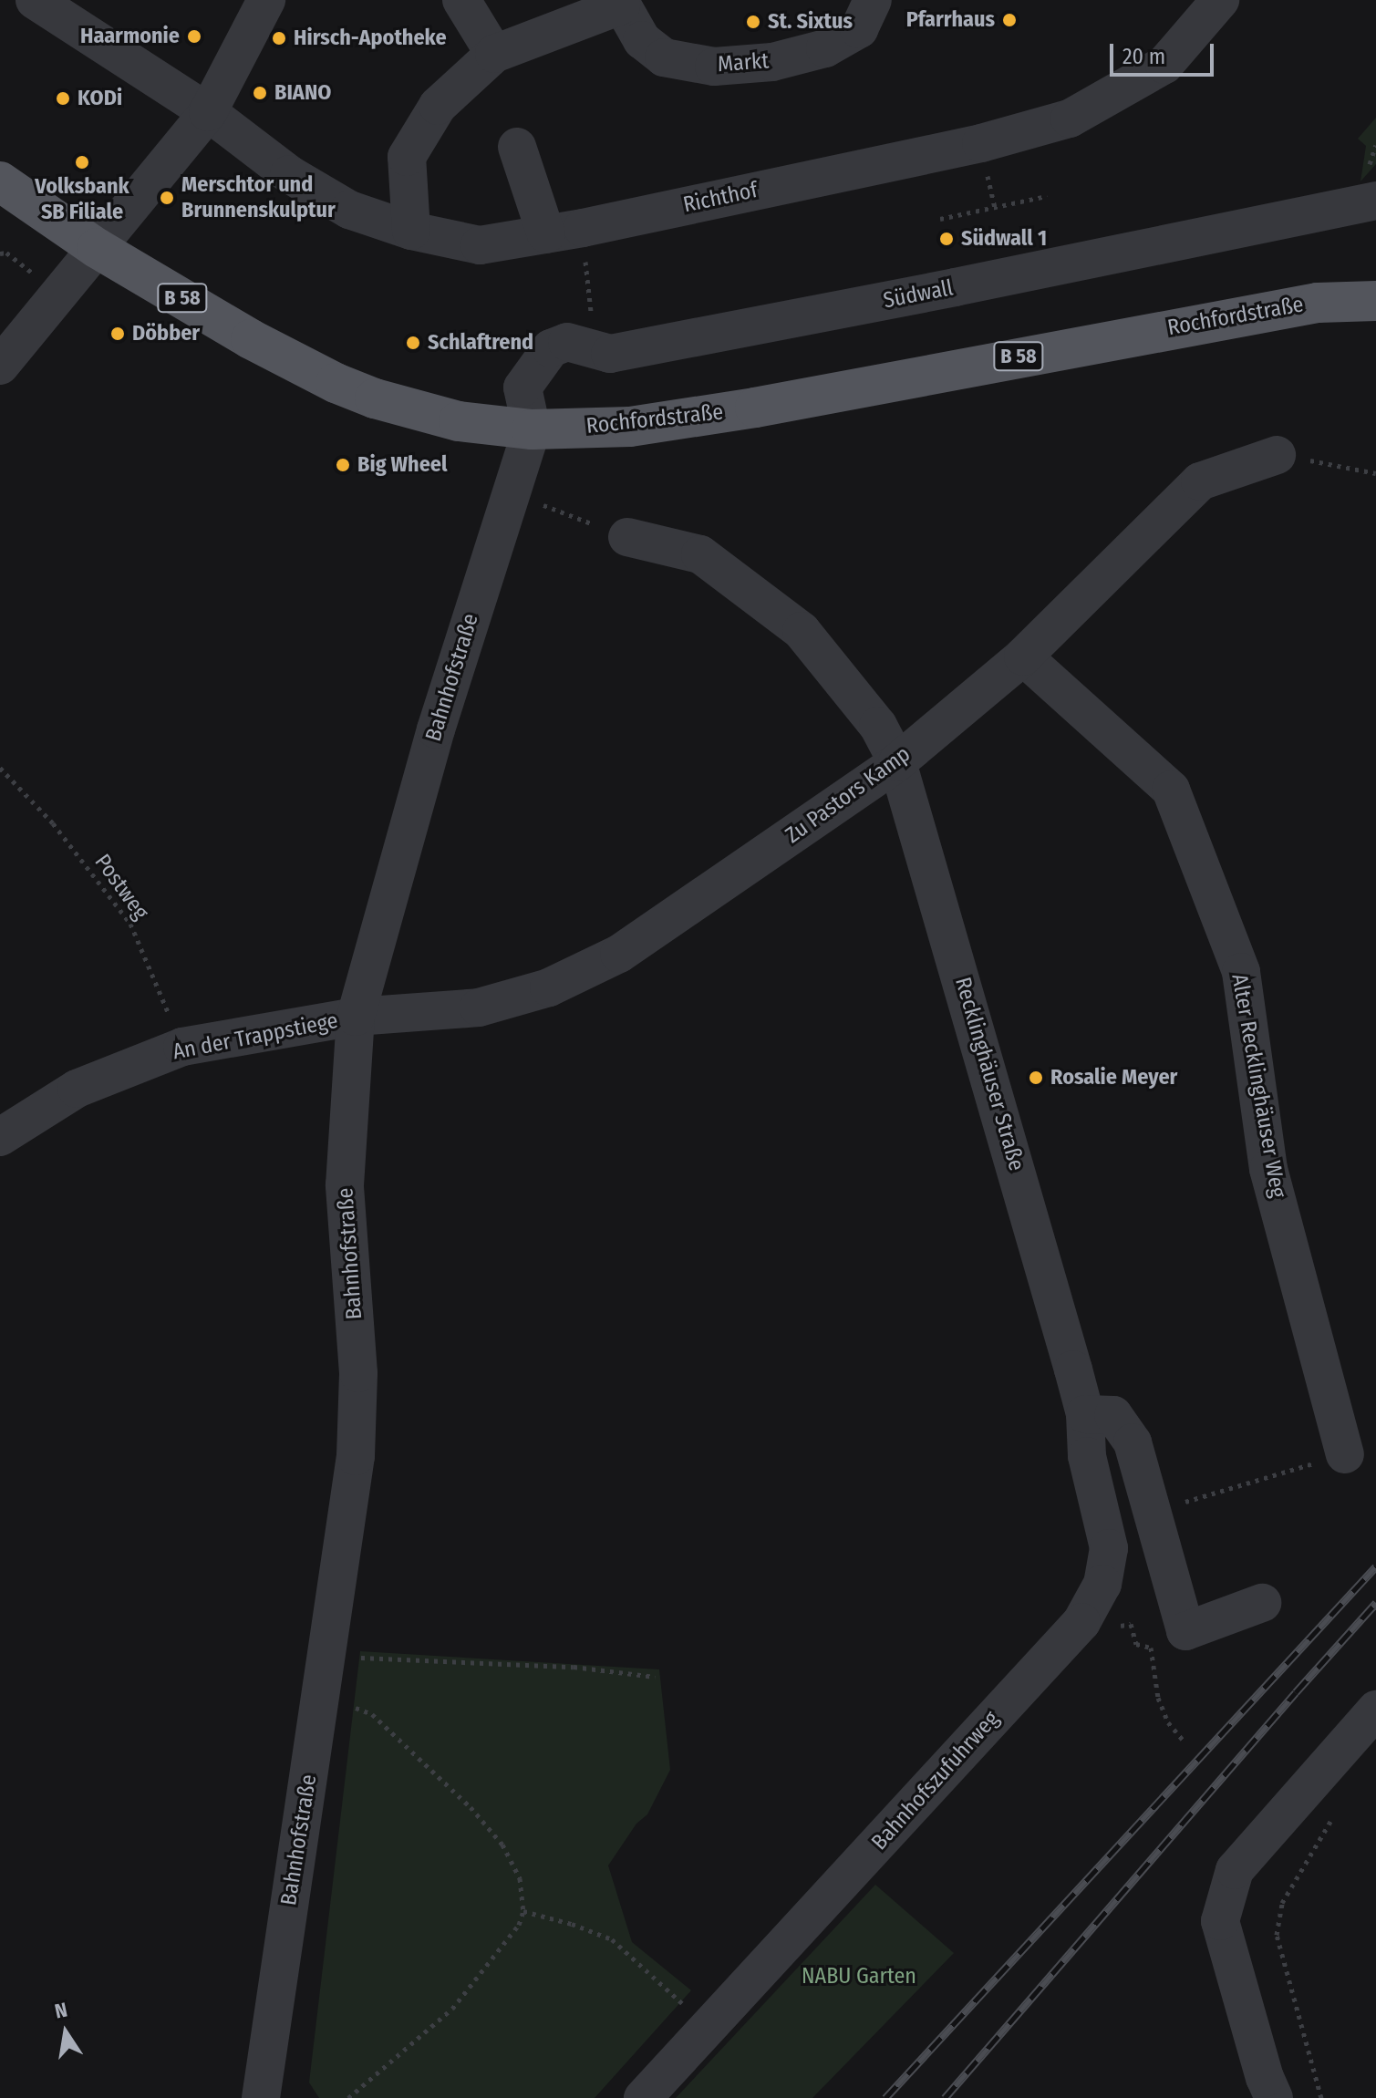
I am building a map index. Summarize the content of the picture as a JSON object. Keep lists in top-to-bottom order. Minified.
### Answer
{"streets":{"main road":["B 58","Rochfordstraße"],"street":["Markt","Richthof","Südwall","Bahnhofstraße","Zu Pastors Kamp","An der Trappstiege","Recklinghäuser Straße","Alter Recklinghäuser Weg","Bahnhofszufuhrweg"],"path":["Postweg"]},"crossings":[["Südwall","Rochfordstraße"],["Südwall","Bahnhofstraße"],["Rochfordstraße","Bahnhofstraße"],["Bahnhofstraße","Zu Pastors Kamp"],["Bahnhofstraße","An der Trappstiege"],["Zu Pastors Kamp","An der Trappstiege"],["Zu Pastors Kamp","Recklinghäuser Straße"],["Zu Pastors Kamp","Alter Recklinghäuser Weg"],["Postweg","An der Trappstiege"],["Recklinghäuser Straße","Bahnhofszufuhrweg"]],"parks":["NABU Garten"],"places":["Pfarrhaus","St. Sixtus","Haarmonie","Hirsch-Apotheke","BIANO","KODi","Volksbank SB Filiale","Merschtor und Brunnenskulptur","Südwall 1","Döbber","Schlaftrend","Big Wheel","Rosalie Meyer"],"scale_bar":"20 m","north":"top"}
